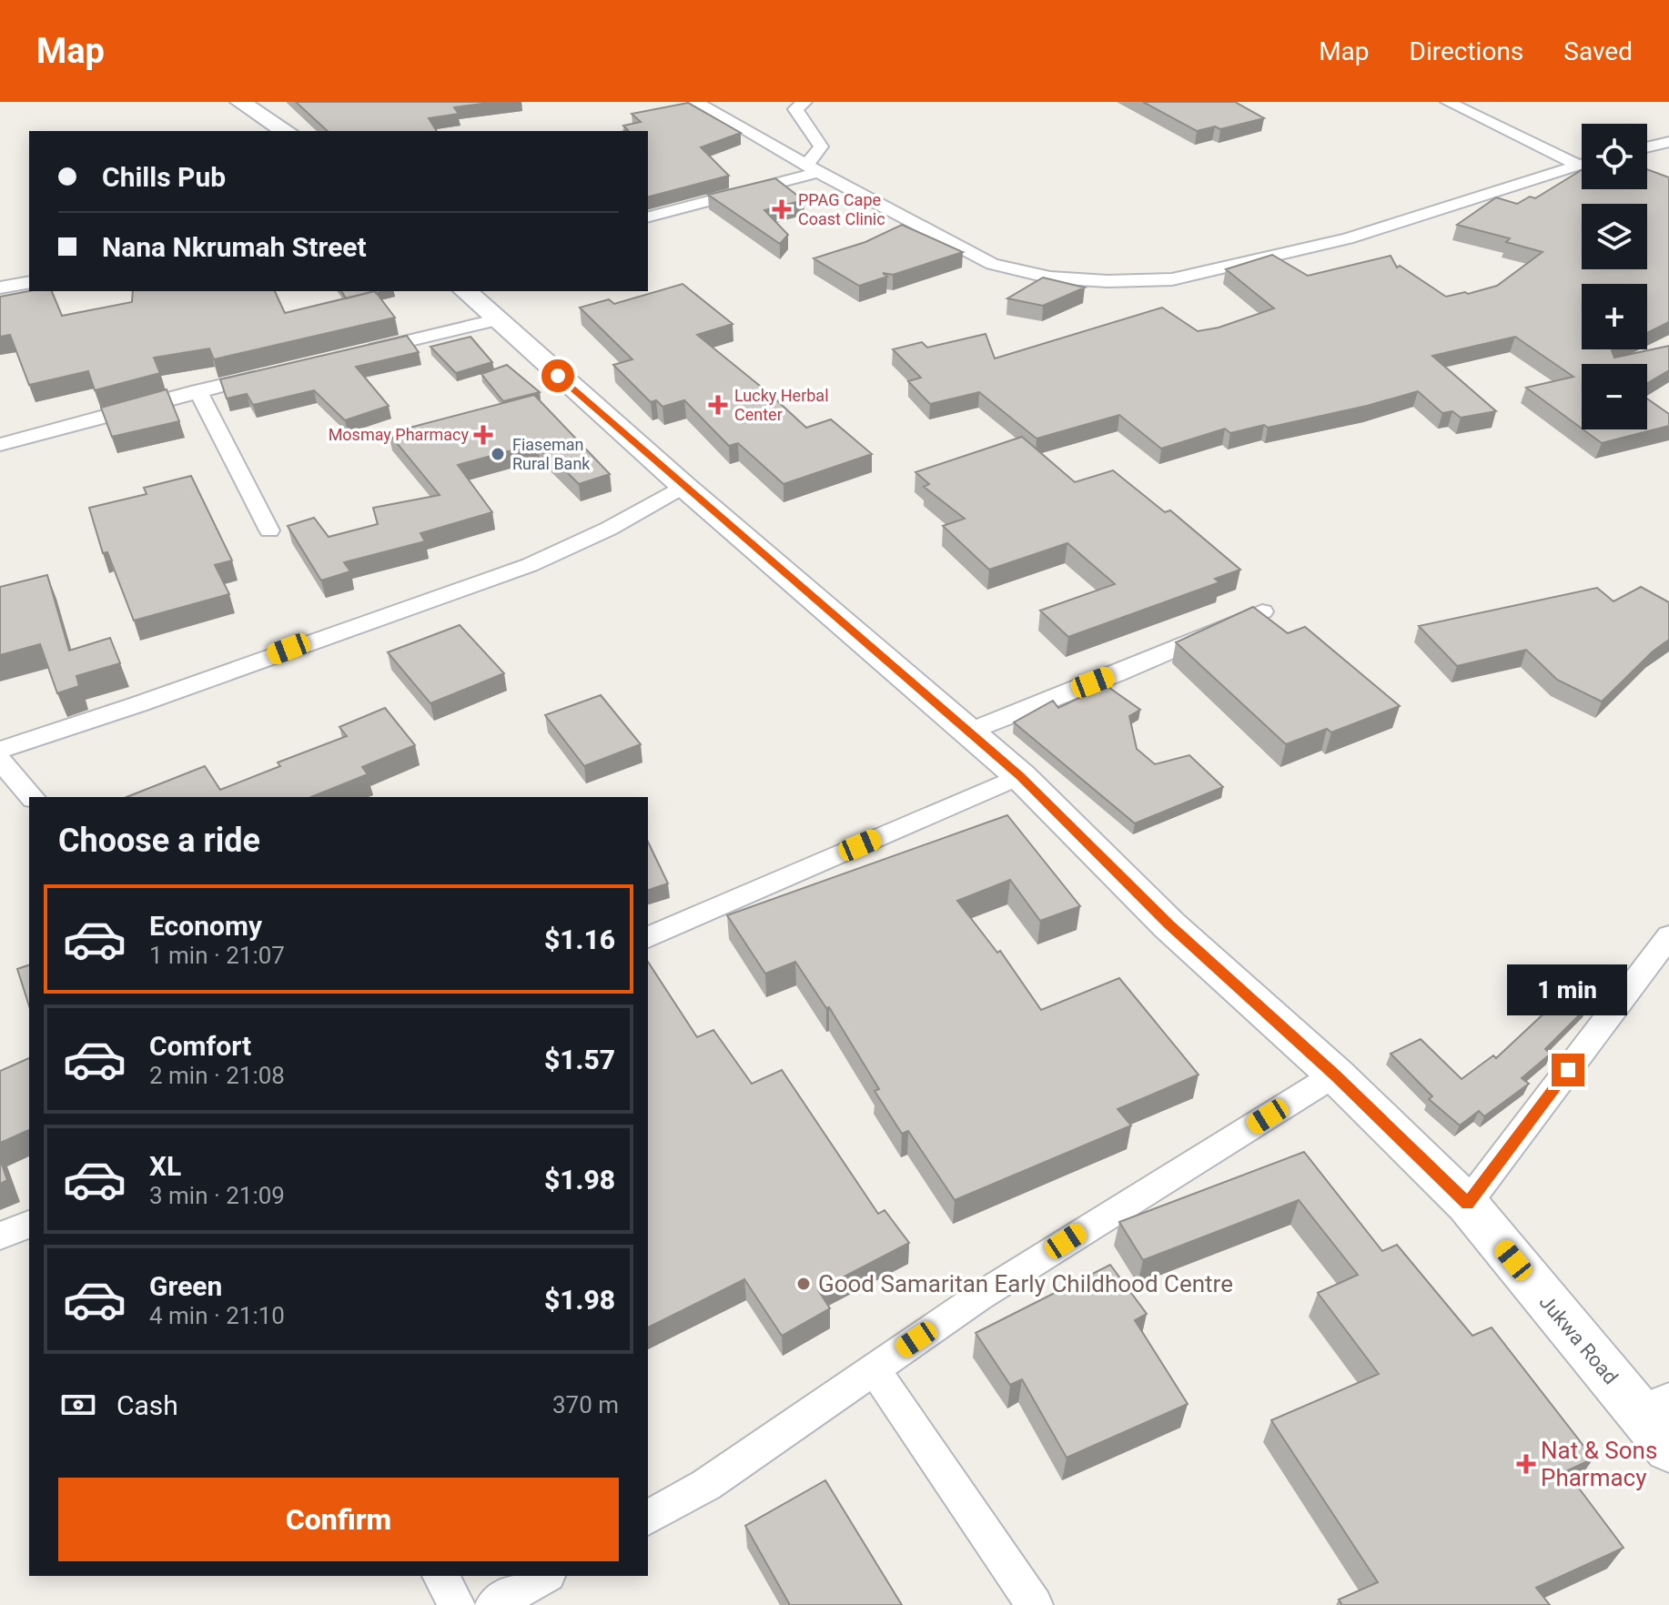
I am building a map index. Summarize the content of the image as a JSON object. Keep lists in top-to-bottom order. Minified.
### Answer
{"streets":{"main road":["Jukwa Road"]},"places":{"health":["PPAG Cape Coast Clinic","Lucky Herbal Center","Mosmay Pharmacy","Nat & Sons Pharmacy"],"other":["Fiaseman Rural Bank","Good Samaritan Early Childhood Centre"]},"page":{"header":"Map","nav":["Map","Directions","Saved"],"map_buttons":["+","−"],"banner":["Chills Pub","Nana Nkrumah Street"],"heading":"Choose a ride","list":[{"name":"Economy","note":"1 min · 21:07","value":"$1.16"},{"name":"Comfort","note":"2 min · 21:08","value":"$1.57"},{"name":"XL","note":"3 min · 21:09","value":"$1.98"},{"name":"Green","note":"4 min · 21:10","value":"$1.98"}],"bubble":"1 min","pay":["Cash","370 m"],"buttons":"Confirm"}}
